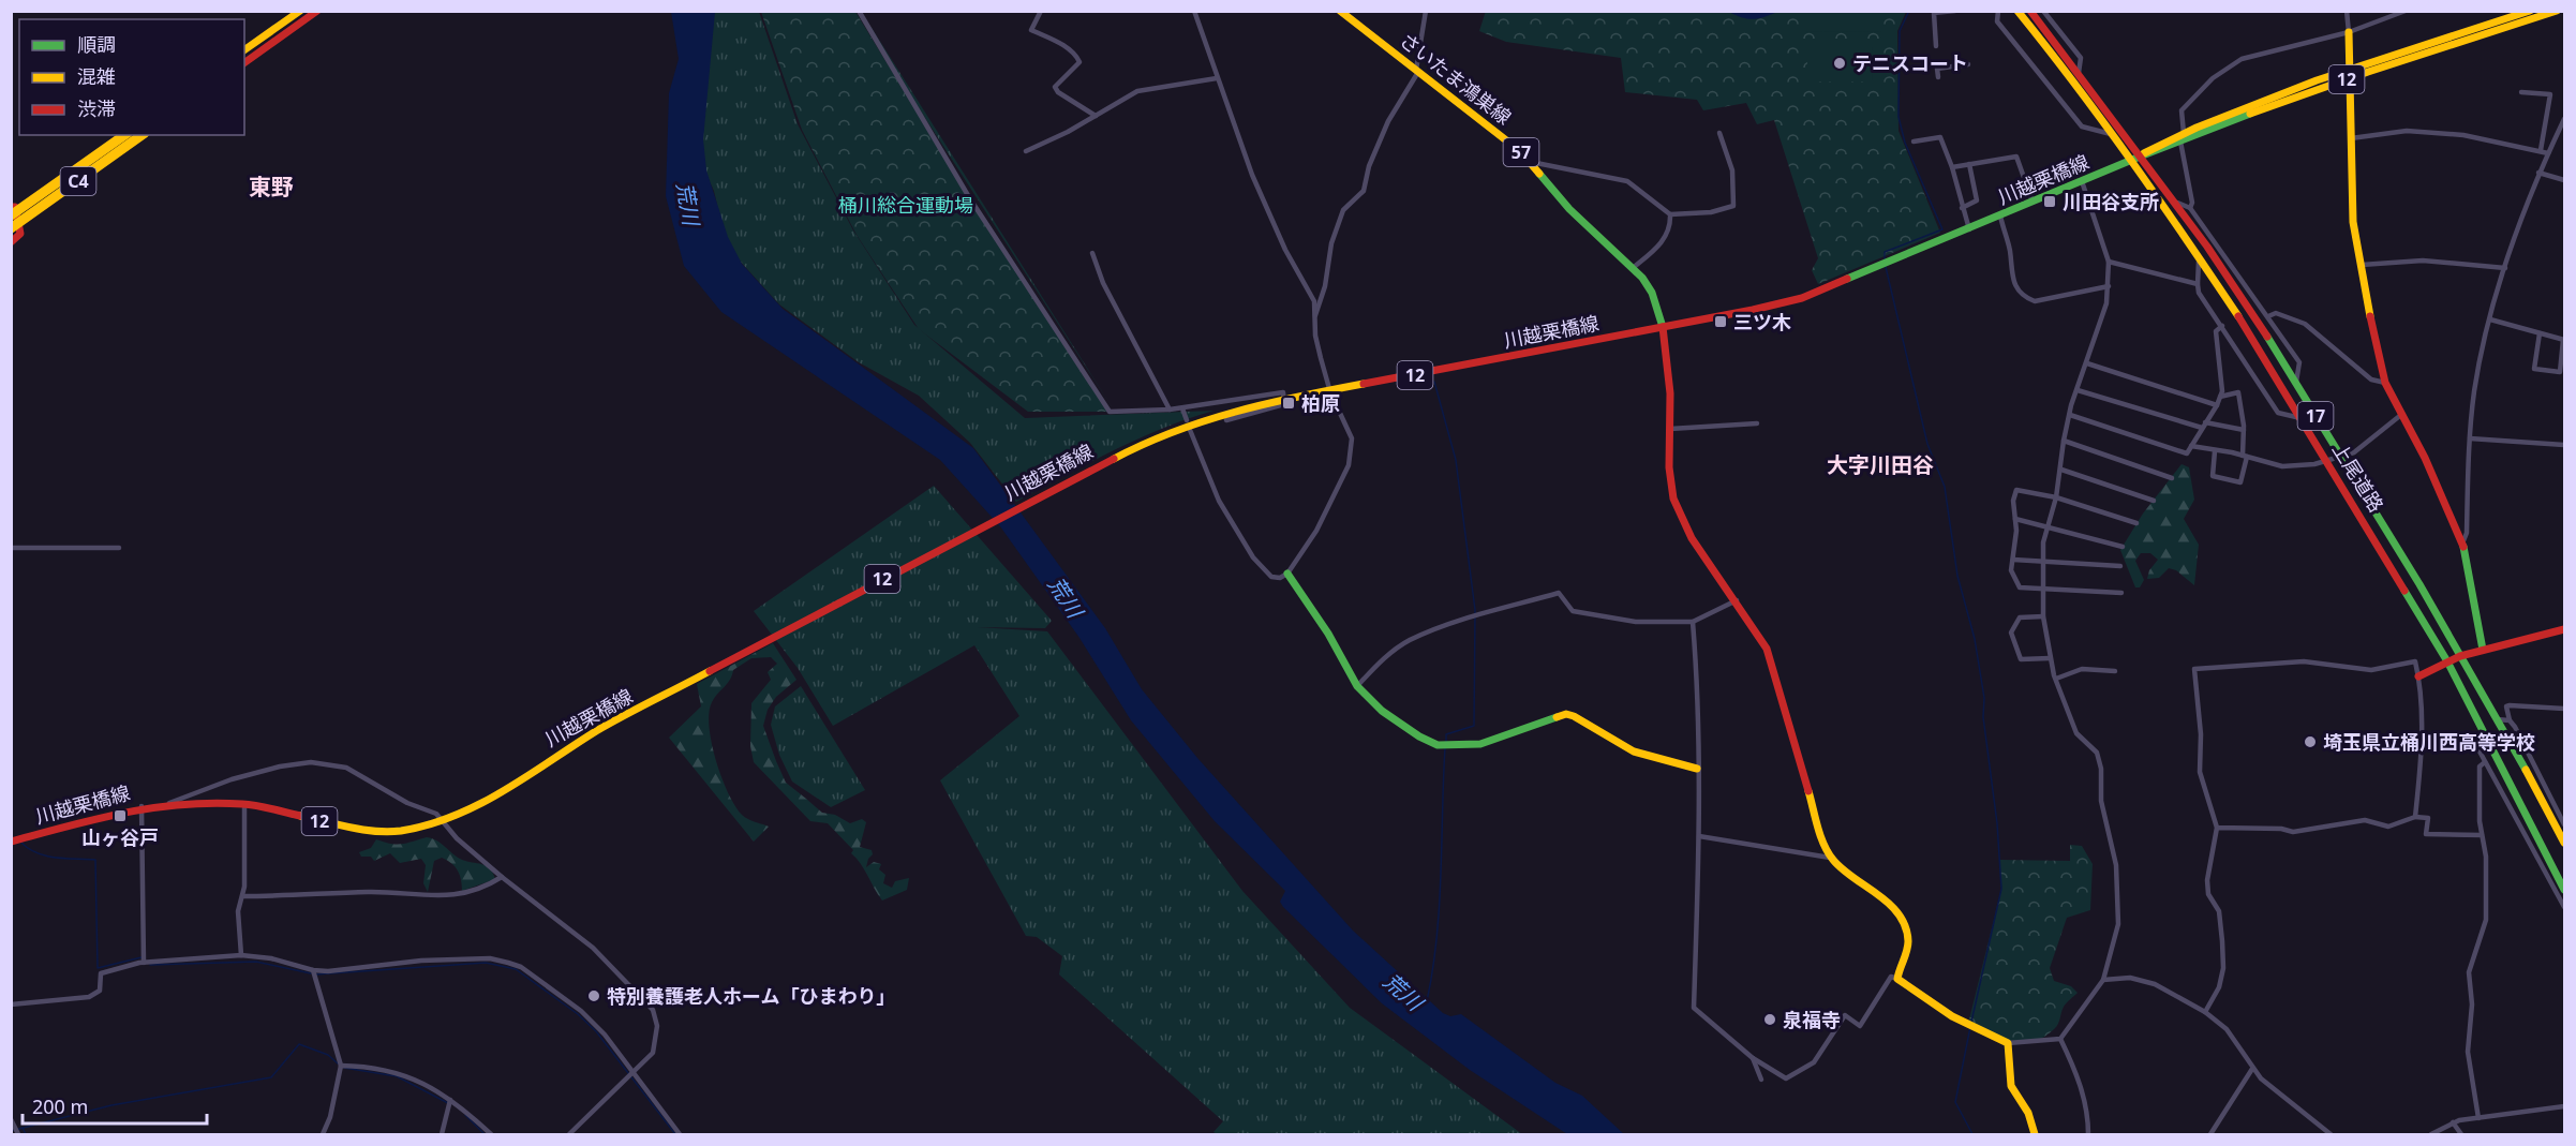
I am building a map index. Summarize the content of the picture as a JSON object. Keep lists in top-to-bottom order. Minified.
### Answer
{"streets":{"main road":["さいたま鴻巣線","12","57","川越栗橋線","C4","17","上尾道路"]},"crossings":[["さいたま鴻巣線","川越栗橋線"],["川越栗橋線","上尾道路"]],"districts":["東野","大字川田谷"],"water":["荒川"],"parks":["桶川総合運動場"],"places":{"other":["テニスコート","埼玉県立桶川西高等学校","特別養護老人ホーム「ひまわり」","泉福寺"],"transit":["川田谷支所","三ツ木","柏原","山ヶ谷戸"]},"legend":["順調","混雑","渋滞"],"scale_bar":"200 m"}
